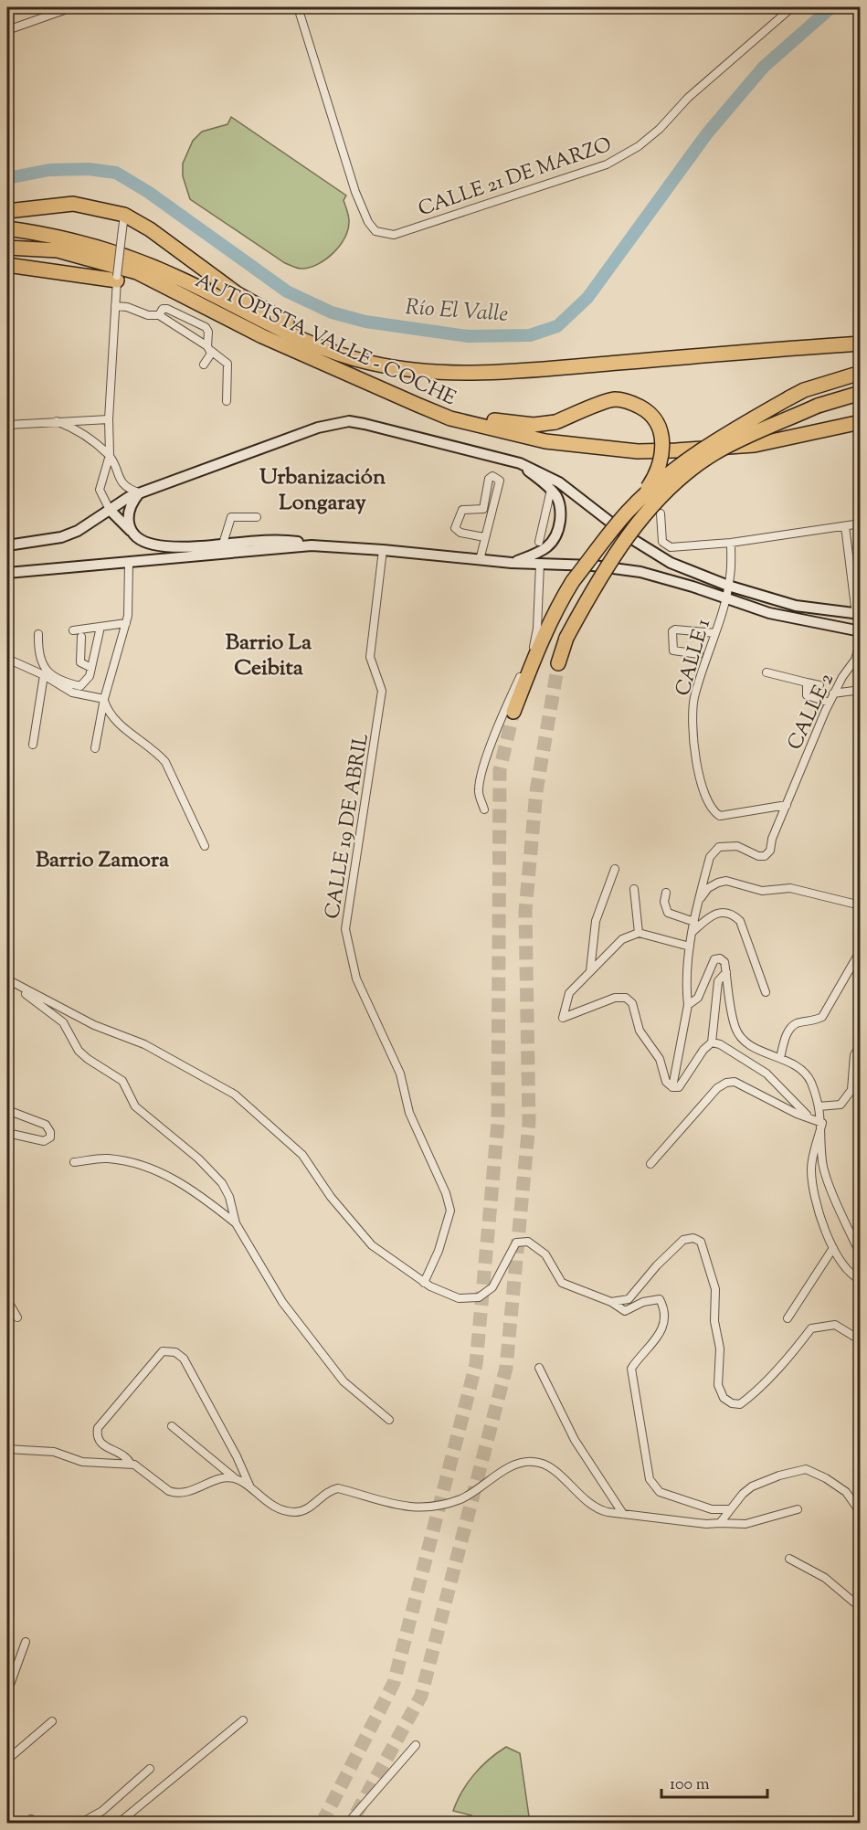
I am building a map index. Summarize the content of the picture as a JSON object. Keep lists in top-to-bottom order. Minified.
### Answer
{"streets":{"highway":["AUTOPISTA VALLE - COCHE"],"street":["CALLE 21 DE MARZO","CALLE 1","CALLE 2","CALLE 19 DE ABRIL"]},"crossings":[["CALLE 1","CALLE 2"]],"districts":["Urbanización Longaray","Barrio La Ceibita","Barrio Zamora"],"water":["Río El Valle"],"scale_bar":"100 m"}
